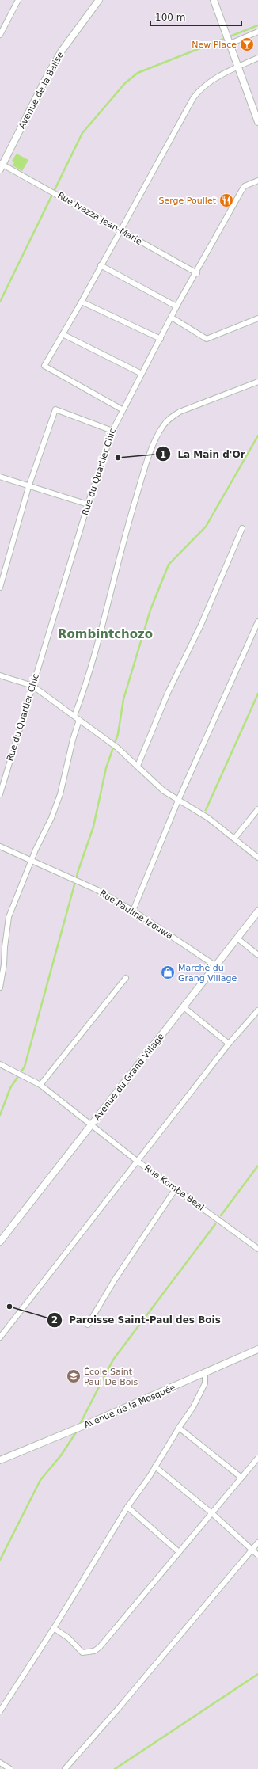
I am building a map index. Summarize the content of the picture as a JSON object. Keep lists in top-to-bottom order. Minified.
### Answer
{"streets":{"street":["Avenue de la Balise","Rue Ivazza Jean-Marie","Rue du Quartier Chic","Rue Pauline Izouwa","Avenue du Grand Village","Rue Kombe Beal","Avenue de la Mosquée"]},"crossings":[["Avenue de la Balise","Rue Ivazza Jean-Marie"],["Rue Ivazza Jean-Marie","Rue du Quartier Chic"],["Rue Pauline Izouwa","Avenue du Grand Village"],["Avenue du Grand Village","Rue Kombe Beal"]],"districts":["Rombintchozo"],"places":{"bar":["New Place"],"restaurant":["Serge Poullet"],"other":["La Main d'Or","Paroisse Saint-Paul des Bois"],"shop":["Marché du Grang Village"],"school or university":["École Saint Paul De Bois"]},"scale_bar":"100 m"}
